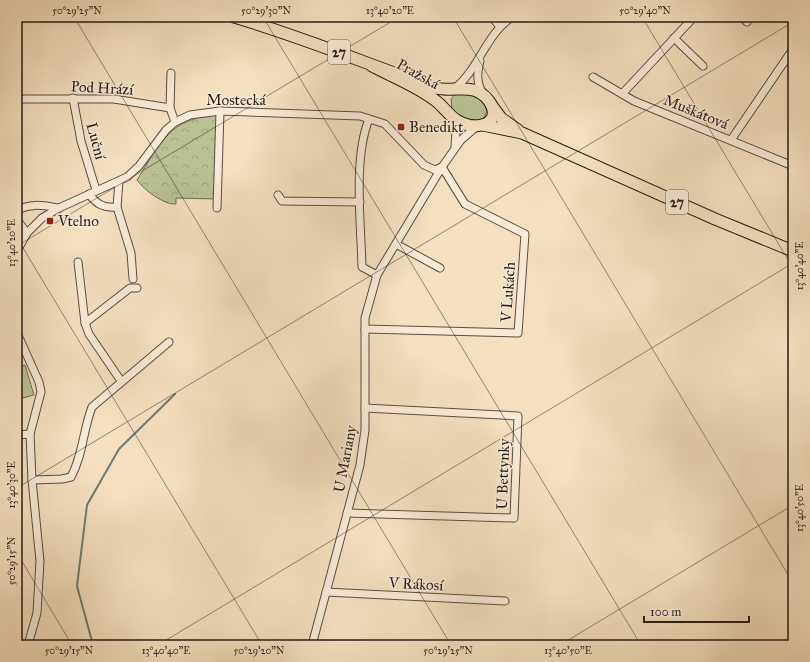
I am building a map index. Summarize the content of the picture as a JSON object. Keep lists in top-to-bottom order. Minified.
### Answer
{"streets":{"main road":["27","Pražská"],"street":["Pod Hrází","Mostecká","Muškátová","Luční","V Lukách","U Mariany","U Bettynky","V Rákosí"]},"crossings":[["27","Pražská"],["Pod Hrází","Luční"],["Mostecká","Luční"],["Mostecká","V Lukách"],["Mostecká","U Mariany"],["V Lukách","U Mariany"],["U Mariany","U Bettynky"],["U Mariany","V Rákosí"]],"places":{"transit":["Benedikt","Vtelno"]},"scale_bar":"100 m","coordinates":["50°29'25\"N","50°29'30\"N","13°40'20\"E","50°29'40\"N","13°40'40\"E","13°40'30\"E","13°40'50\"E","50°29'15\"N","50°29'20\"N"]}
